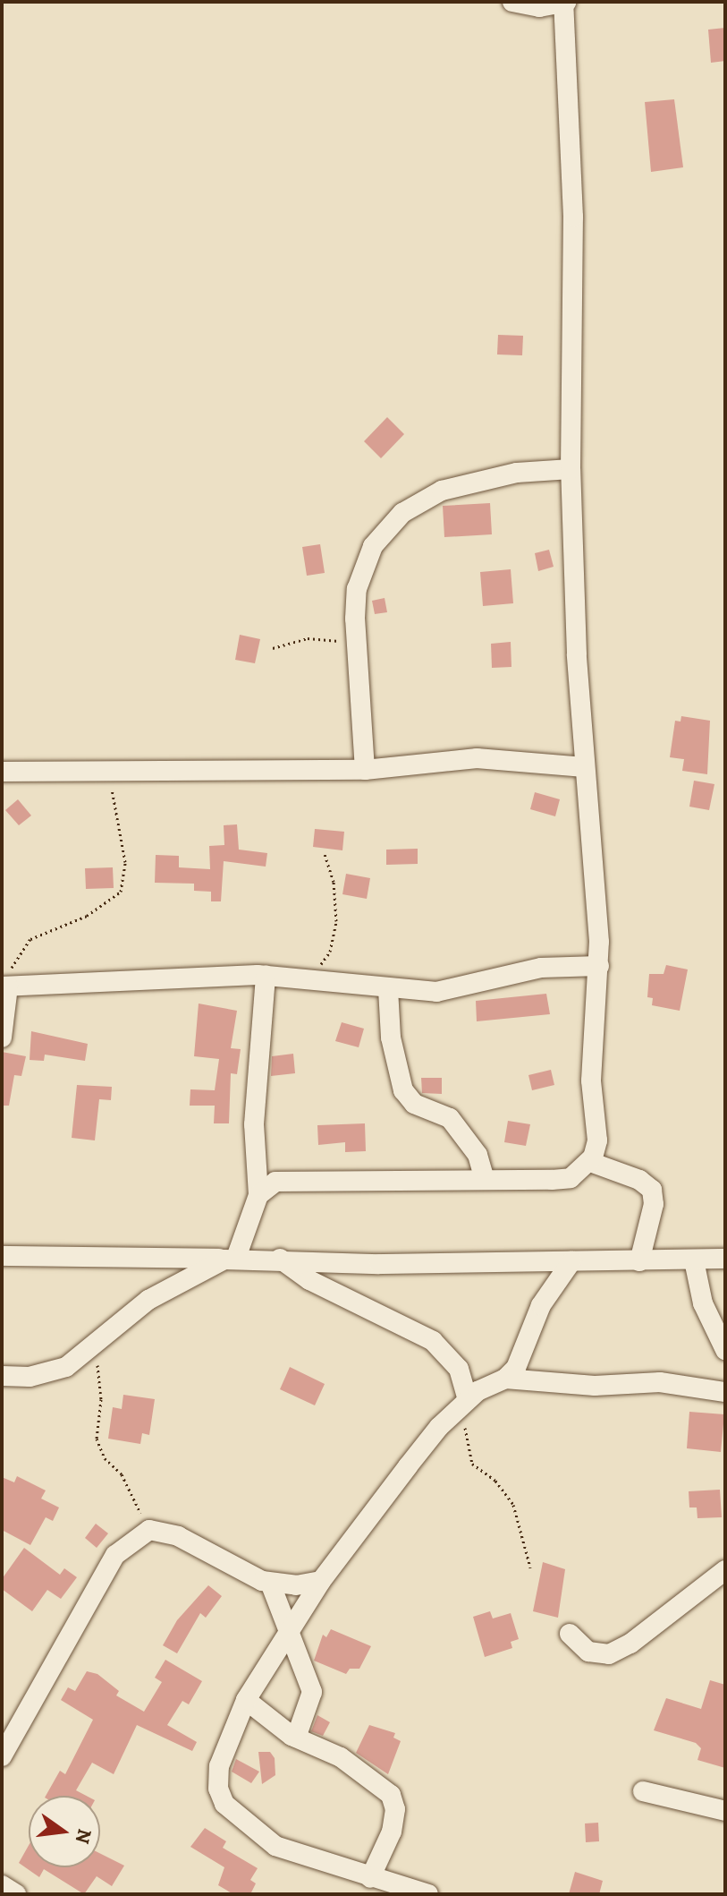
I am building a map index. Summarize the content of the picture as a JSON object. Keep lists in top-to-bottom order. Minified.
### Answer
{"north":"right"}
